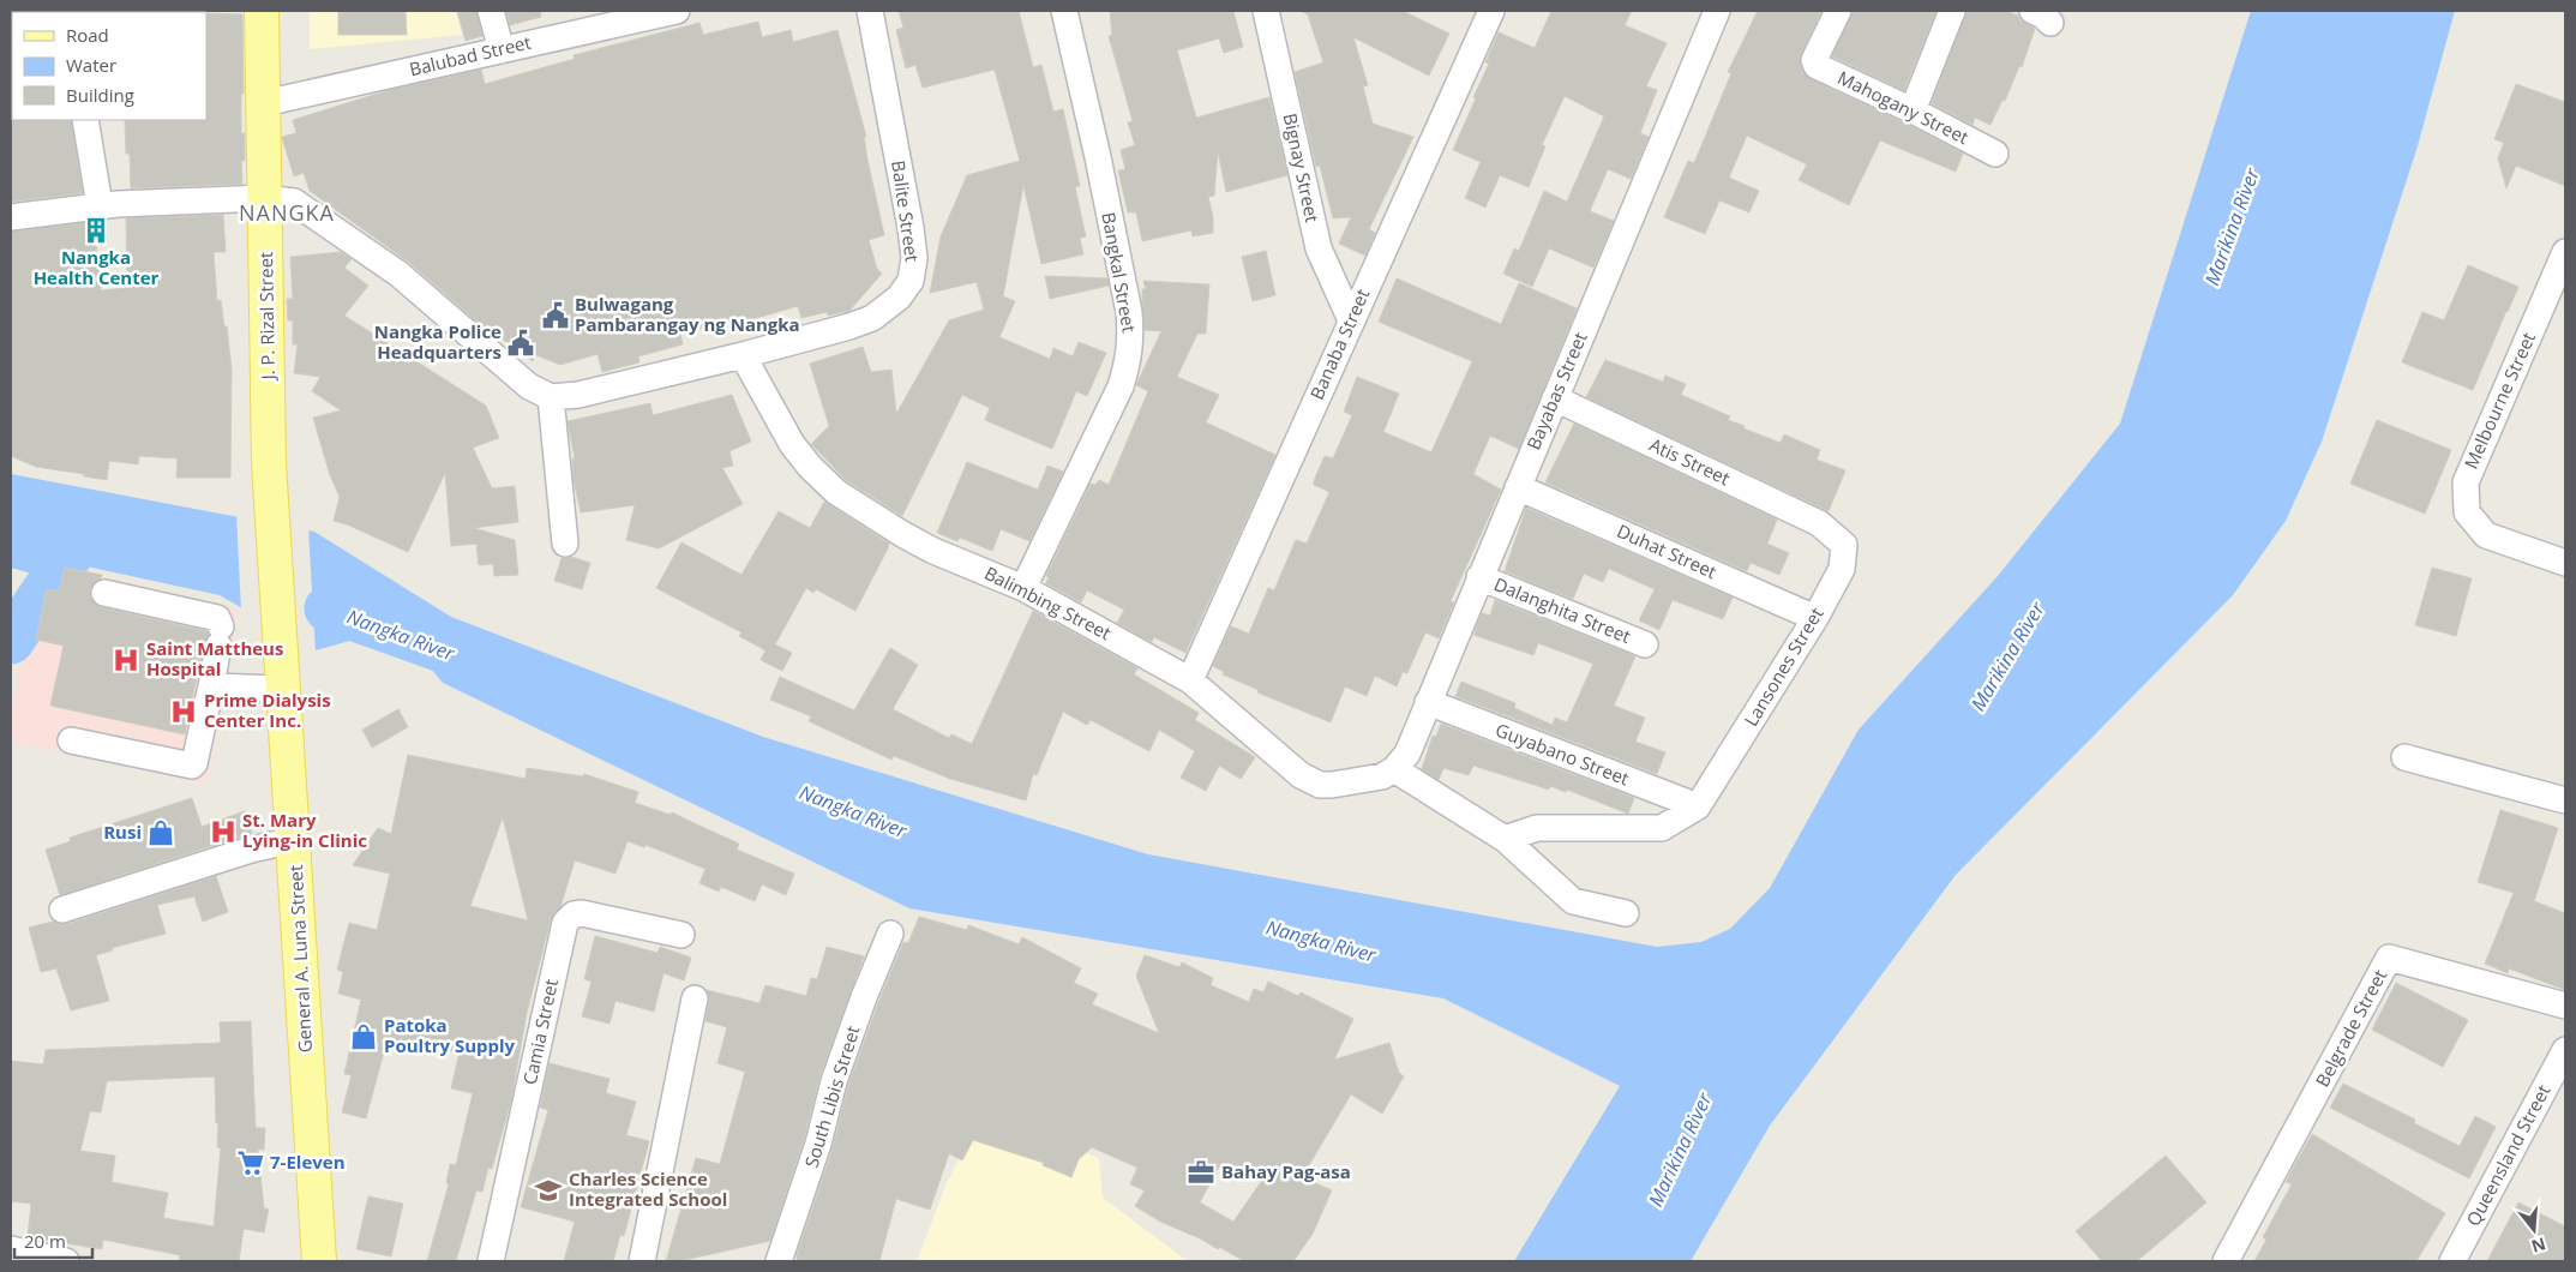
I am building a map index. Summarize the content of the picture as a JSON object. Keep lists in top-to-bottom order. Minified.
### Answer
{"streets":{"main road":["J. P. Rizal Street","General A. Luna Street"],"street":["Balubad Street","Mahogany Street","Bignay Street","Balite Street","Bangkal Street","Banaba Street","Bayabas Street","Melbourne Street","Atis Street","Duhat Street","Balimbing Street","Dalanghita Street","Lansones Street","Guyabano Street","Belgrade Street","Camia Street","South Libis Street","Queensland Street"]},"crossings":[["Balubad Street","J. P. Rizal Street"],["Bignay Street","Banaba Street"],["Balite Street","Balimbing Street"],["Bangkal Street","Balimbing Street"],["J. P. Rizal Street","General A. Luna Street"],["Banaba Street","Balimbing Street"],["Bayabas Street","Atis Street"],["Bayabas Street","Duhat Street"],["Bayabas Street","Balimbing Street"],["Bayabas Street","Dalanghita Street"],["Bayabas Street","Guyabano Street"],["Atis Street","Lansones Street"],["Duhat Street","Lansones Street"],["Lansones Street","Guyabano Street"]],"districts":["NANGKA"],"water":["Marikina River","Nangka River"],"places":{"building":["Nangka Health Center"],"public building":["Bulwagang Pambarangay ng Nangka","Nangka Police Headquarters"],"hospital":["Saint Mattheus Hospital","Prime Dialysis Center Inc.","St. Mary Lying-in Clinic"],"shop":["Rusi","Patoka Poultry Supply"],"supermarket":["7-Eleven"],"office":["Bahay Pag-asa"],"school or university":["Charles Science Integrated School"]},"legend":["Road","Water","Building"],"scale_bar":"20 m","north":"bottom"}
